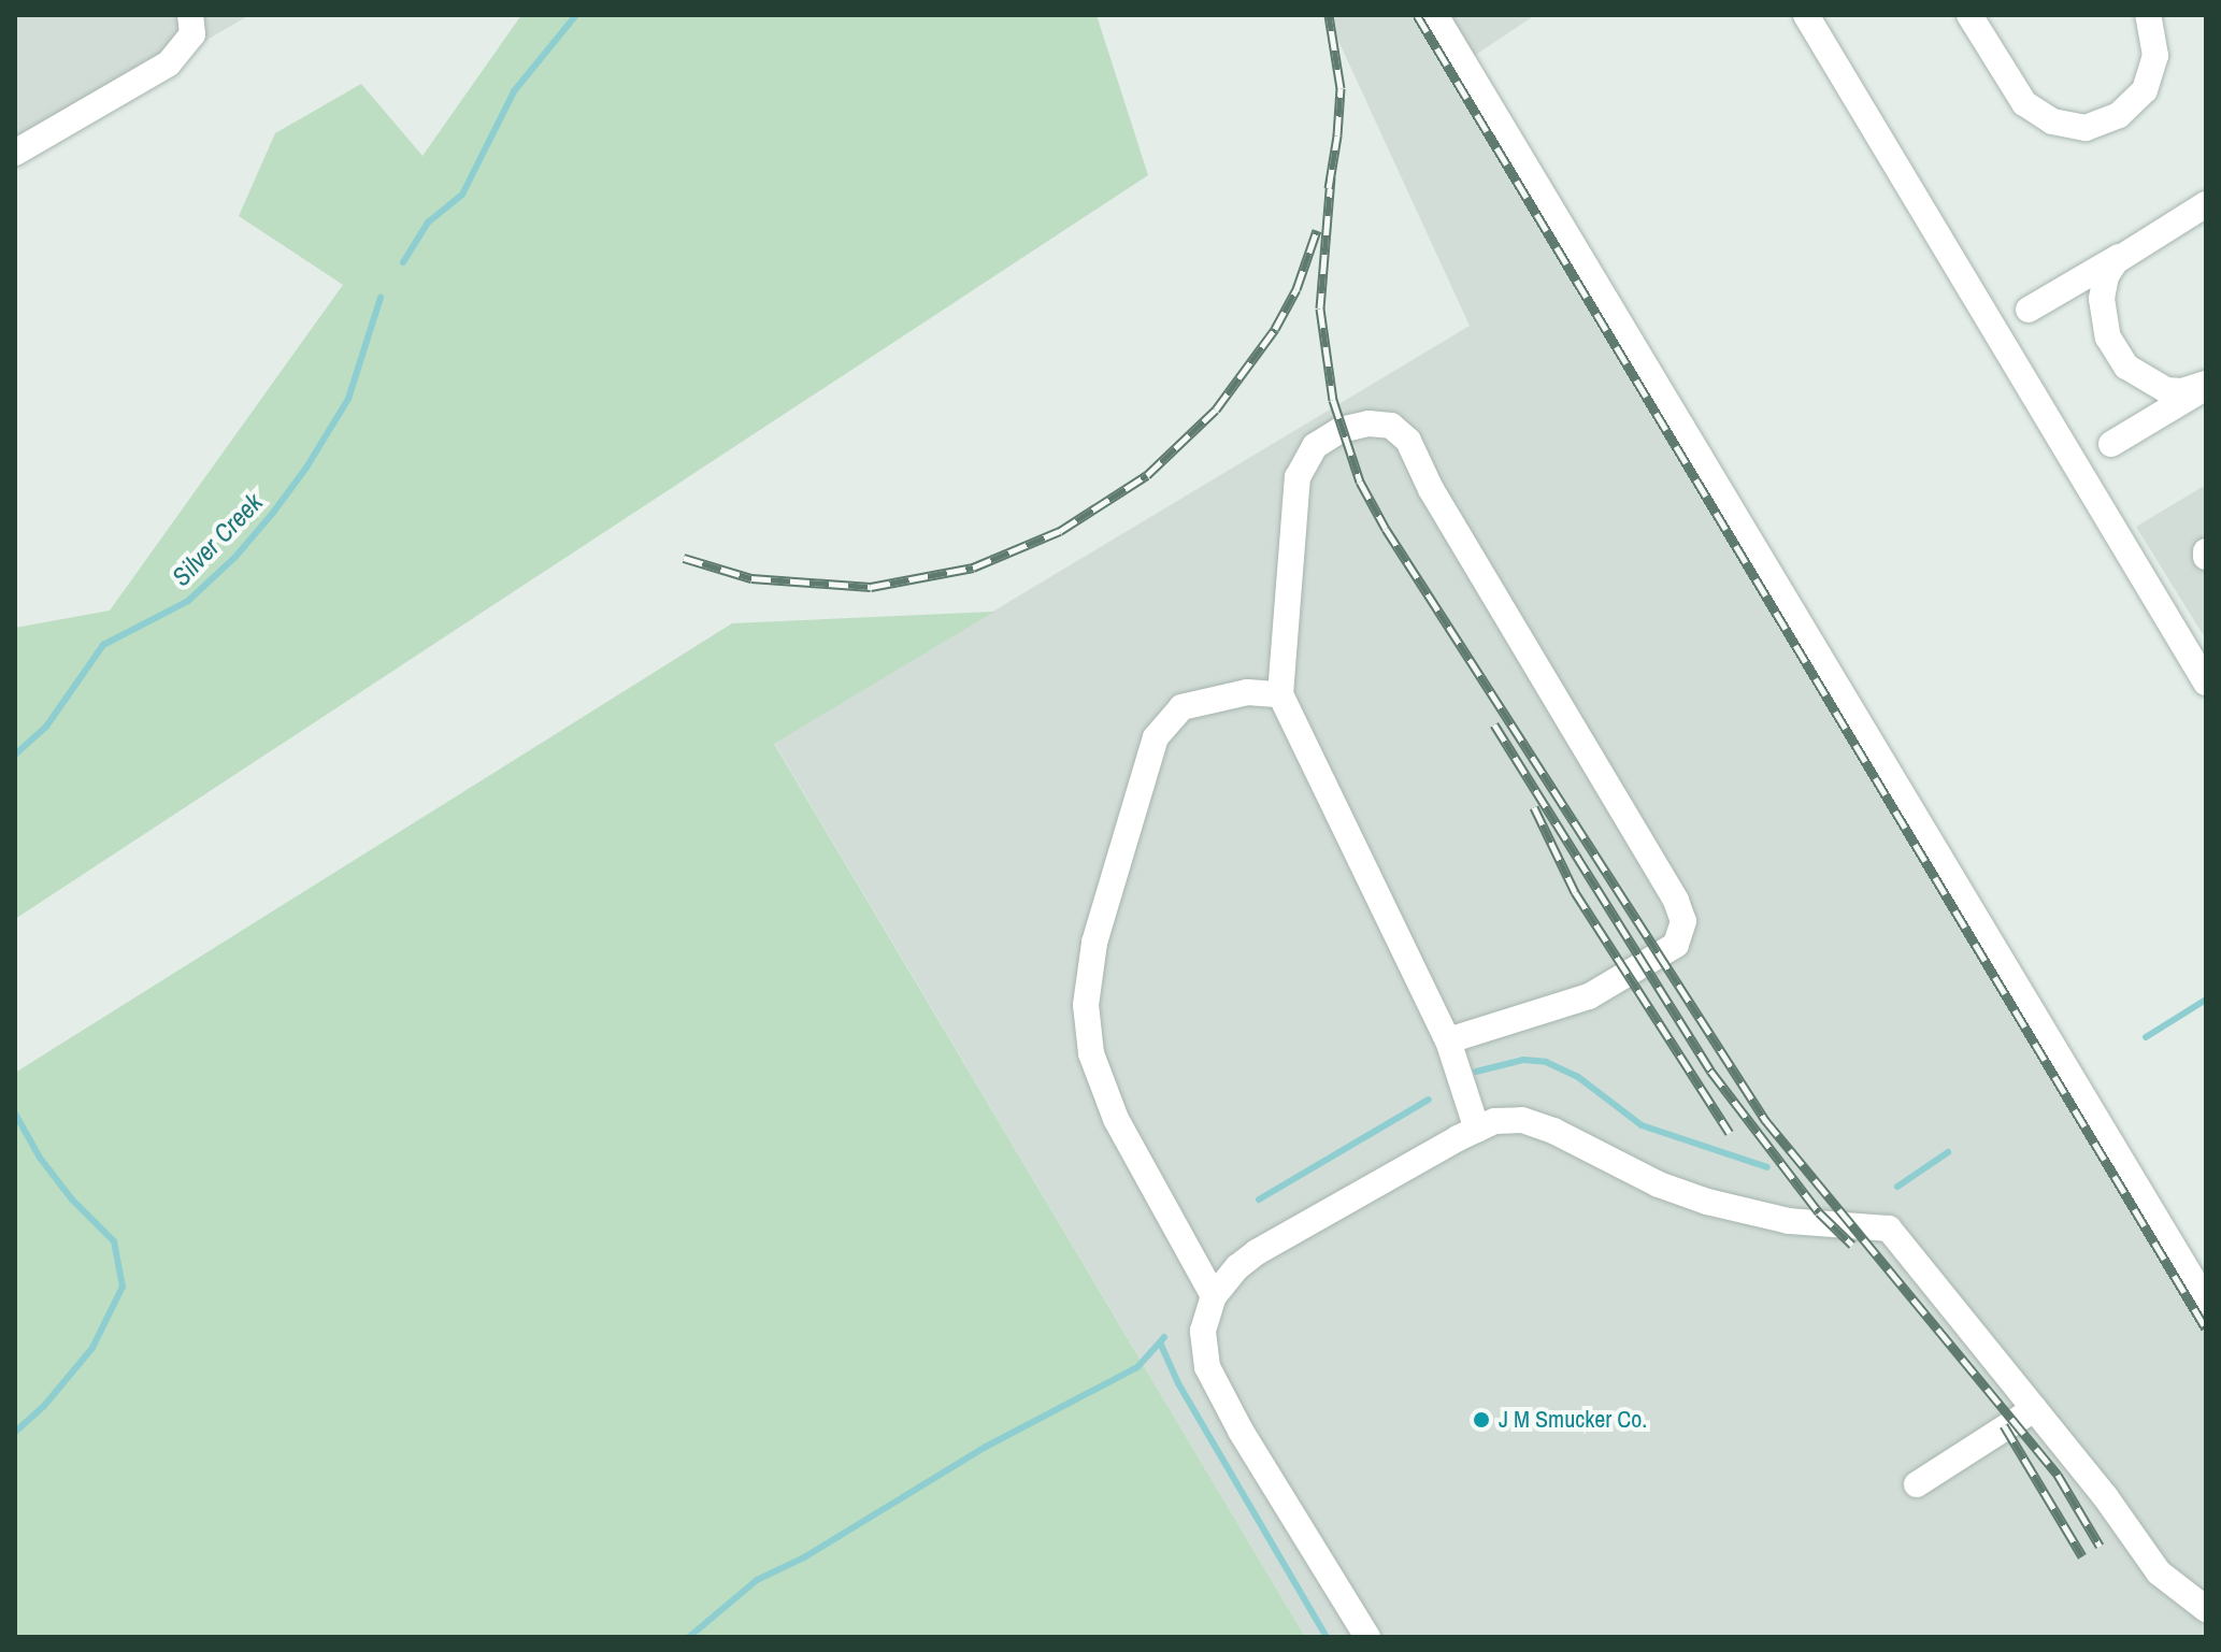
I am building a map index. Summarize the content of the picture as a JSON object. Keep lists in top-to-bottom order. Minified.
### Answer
{"water":["Silver Creek"],"places":["J M Smucker Co."]}
